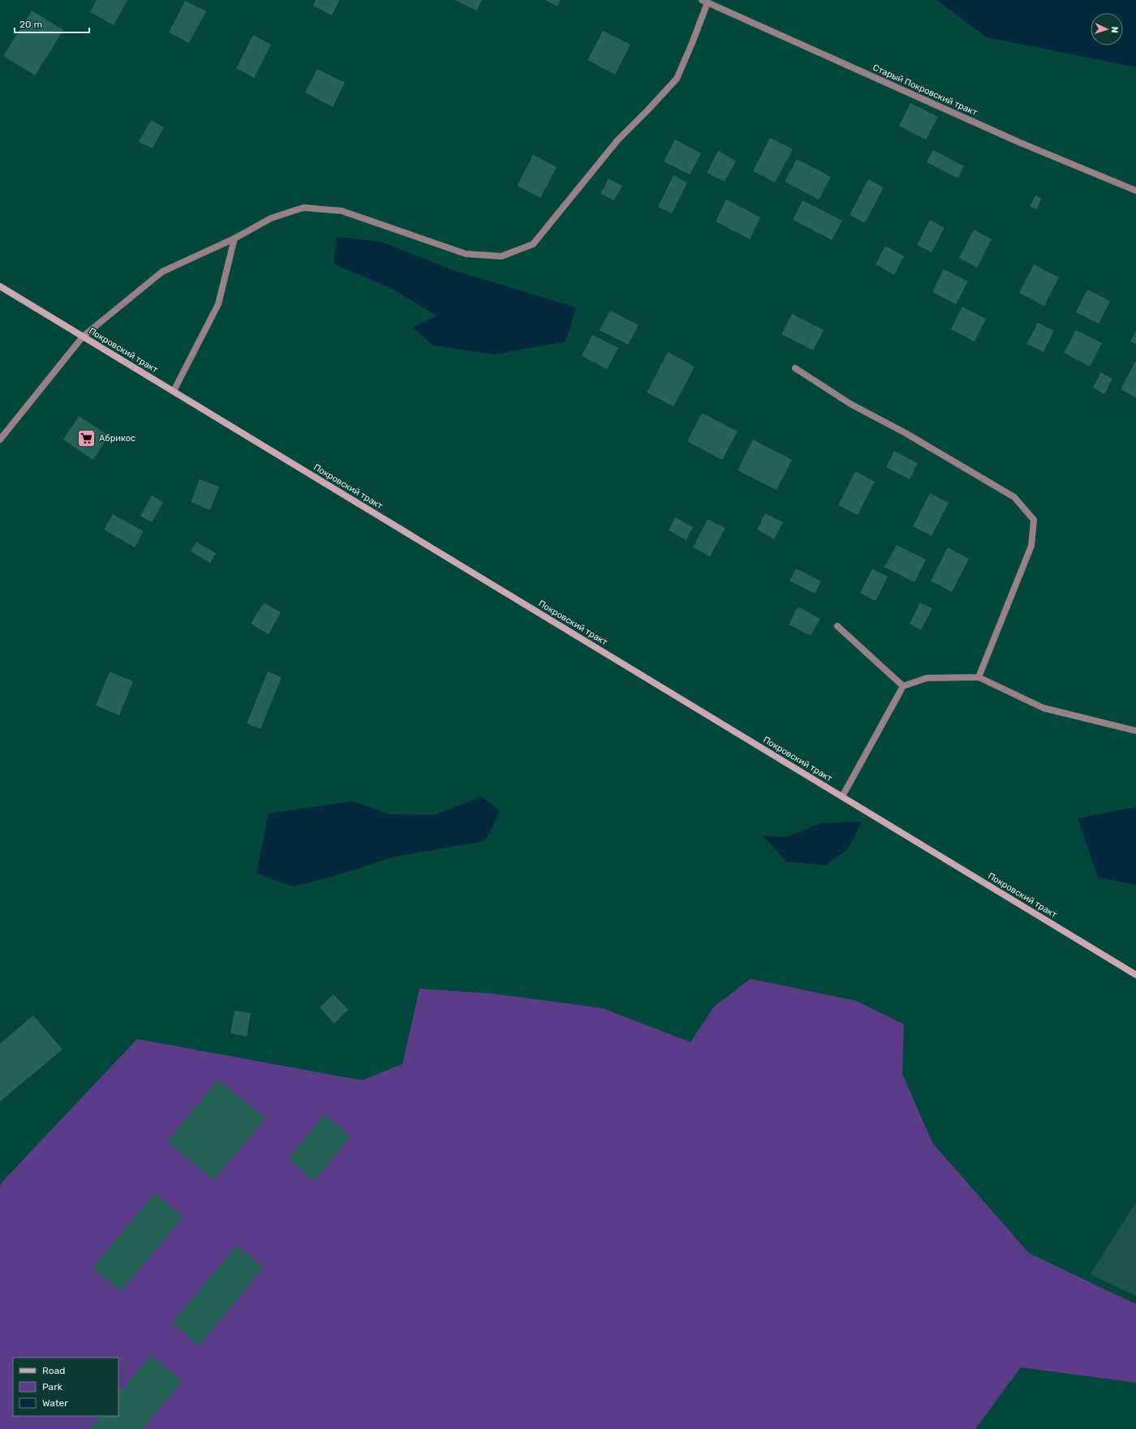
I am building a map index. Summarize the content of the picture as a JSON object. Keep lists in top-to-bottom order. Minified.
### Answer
{"streets":{"main road":["Покровский тракт"],"street":["Старый Покровский тракт"]},"places":{"supermarket":["Абрикос"]},"legend":["Road","Park","Water"],"scale_bar":"20 m","north":"right"}
